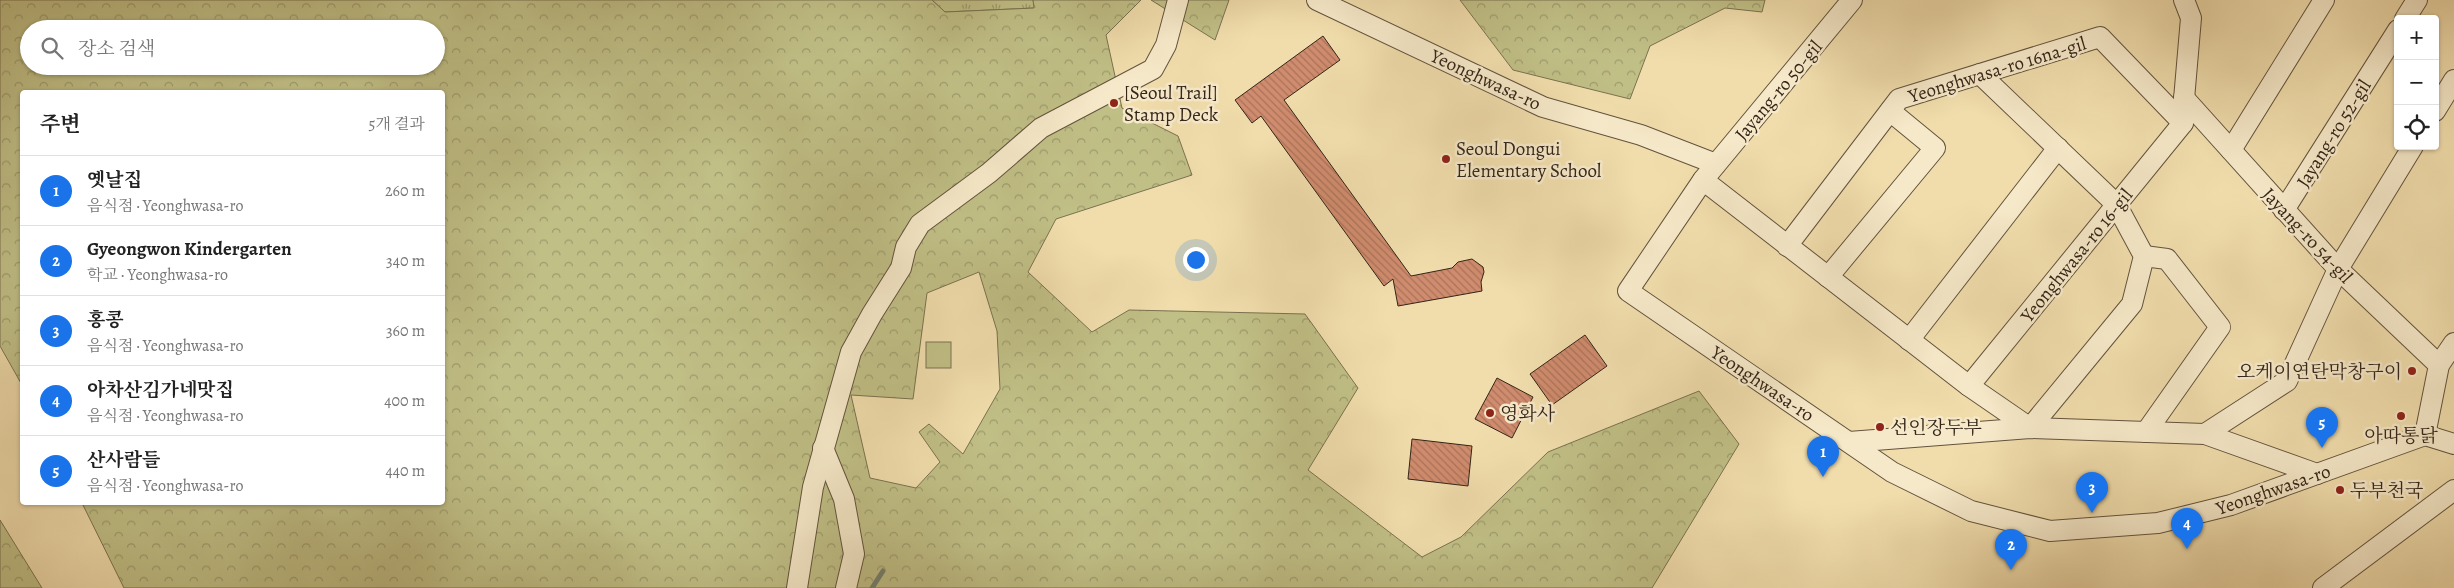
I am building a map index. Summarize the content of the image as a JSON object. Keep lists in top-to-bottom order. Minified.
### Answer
{"streets":{"street":["Yeonghwasa-ro 16na-gil","Yeonghwasa-ro","Jayang-ro 50-gil","Jayang-ro 52-gil","Jayang-ro 54-gil","Yeonghwasa-ro 16-gil"]},"crossings":[["Yeonghwasa-ro 16na-gil","Yeonghwasa-ro 16-gil"],["Yeonghwasa-ro","Jayang-ro 50-gil"],["Jayang-ro 52-gil","Jayang-ro 54-gil"]],"places":["[Seoul Trail] Stamp Deck","Seoul Dongui Elementary School","오케이연탄막창구이","영화사","아따통닭","선인장두부","두부천국"],"page":{"map_buttons":["+","−"],"search":"장소 검색","heading":["주변","5개 결과"],"list":[{"mark":"1","name":"옛날집","note":"음식점 · Yeonghwasa-ro","value":"260 m"},{"mark":"2","name":"Gyeongwon Kindergarten","note":"학교 · Yeonghwasa-ro","value":"340 m"},{"mark":"3","name":"홍콩","note":"음식점 · Yeonghwasa-ro","value":"360 m"},{"mark":"4","name":"아차산김가네맛집","note":"음식점 · Yeonghwasa-ro","value":"400 m"},{"mark":"5","name":"산사람들","note":"음식점 · Yeonghwasa-ro","value":"440 m"}],"pins":["5","1","3","4","2"]}}
